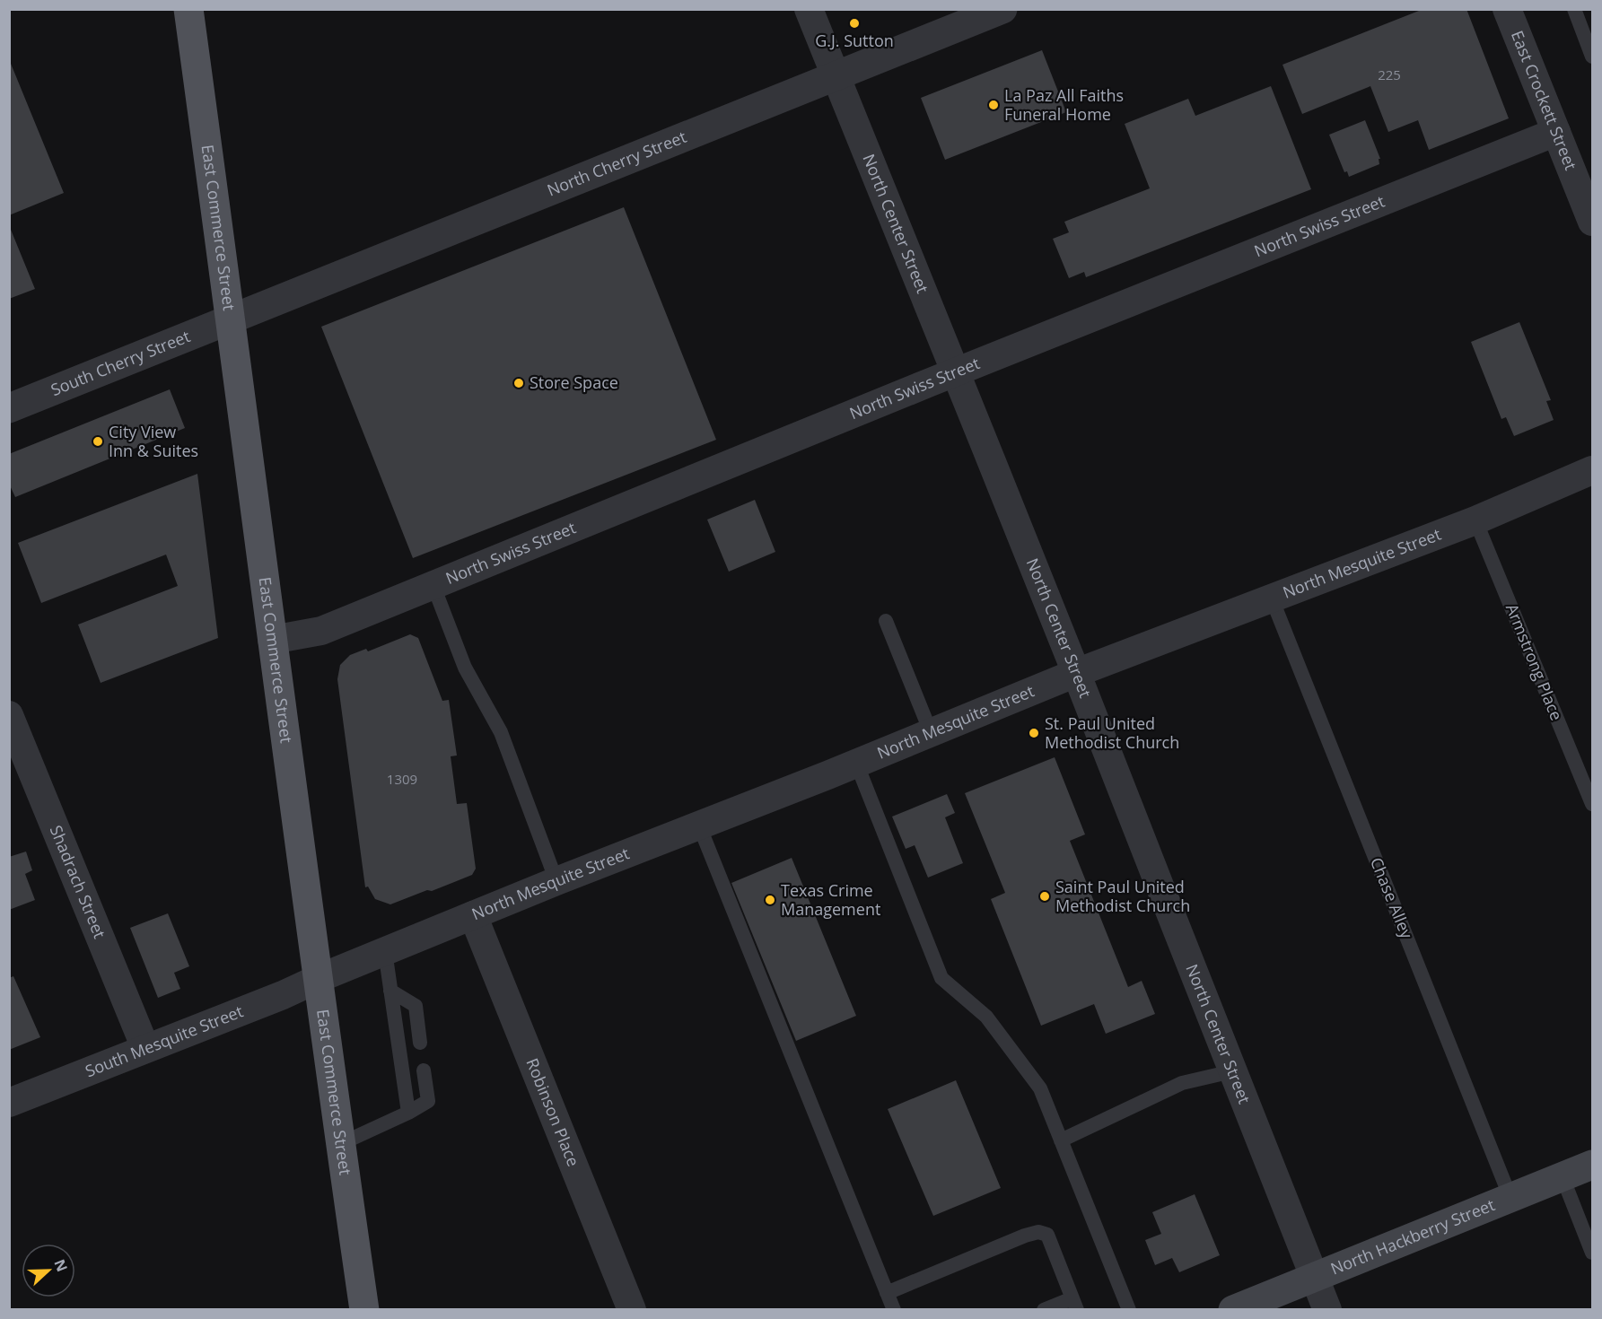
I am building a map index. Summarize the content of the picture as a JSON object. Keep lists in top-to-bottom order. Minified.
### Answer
{"streets":{"main road":["East Commerce Street","North Hackberry Street"],"street":["East Crockett Street","North Cherry Street","North Center Street","North Swiss Street","South Cherry Street","North Mesquite Street","Shadrach Street","South Mesquite Street","Robinson Place"],"lane":["Armstrong Place","Chase Alley"]},"crossings":[["East Crockett Street","North Swiss Street"],["North Cherry Street","North Center Street"],["North Cherry Street","East Commerce Street"],["North Cherry Street","South Cherry Street"],["North Center Street","North Swiss Street"],["North Center Street","North Mesquite Street"],["North Center Street","North Hackberry Street"],["East Commerce Street","North Swiss Street"],["East Commerce Street","South Cherry Street"],["East Commerce Street","North Mesquite Street"],["East Commerce Street","South Mesquite Street"],["North Mesquite Street","Armstrong Place"],["North Mesquite Street","Chase Alley"],["North Mesquite Street","South Mesquite Street"],["North Mesquite Street","Robinson Place"],["Shadrach Street","South Mesquite Street"],["Chase Alley","North Hackberry Street"]],"places":["G.J. Sutton","La Paz All Faiths Funeral Home","Store Space","City View Inn & Suites","St. Paul United Methodist Church","Saint Paul United Methodist Church","Texas Crime Management"],"house_numbers":["225","1309"],"north":"right"}
